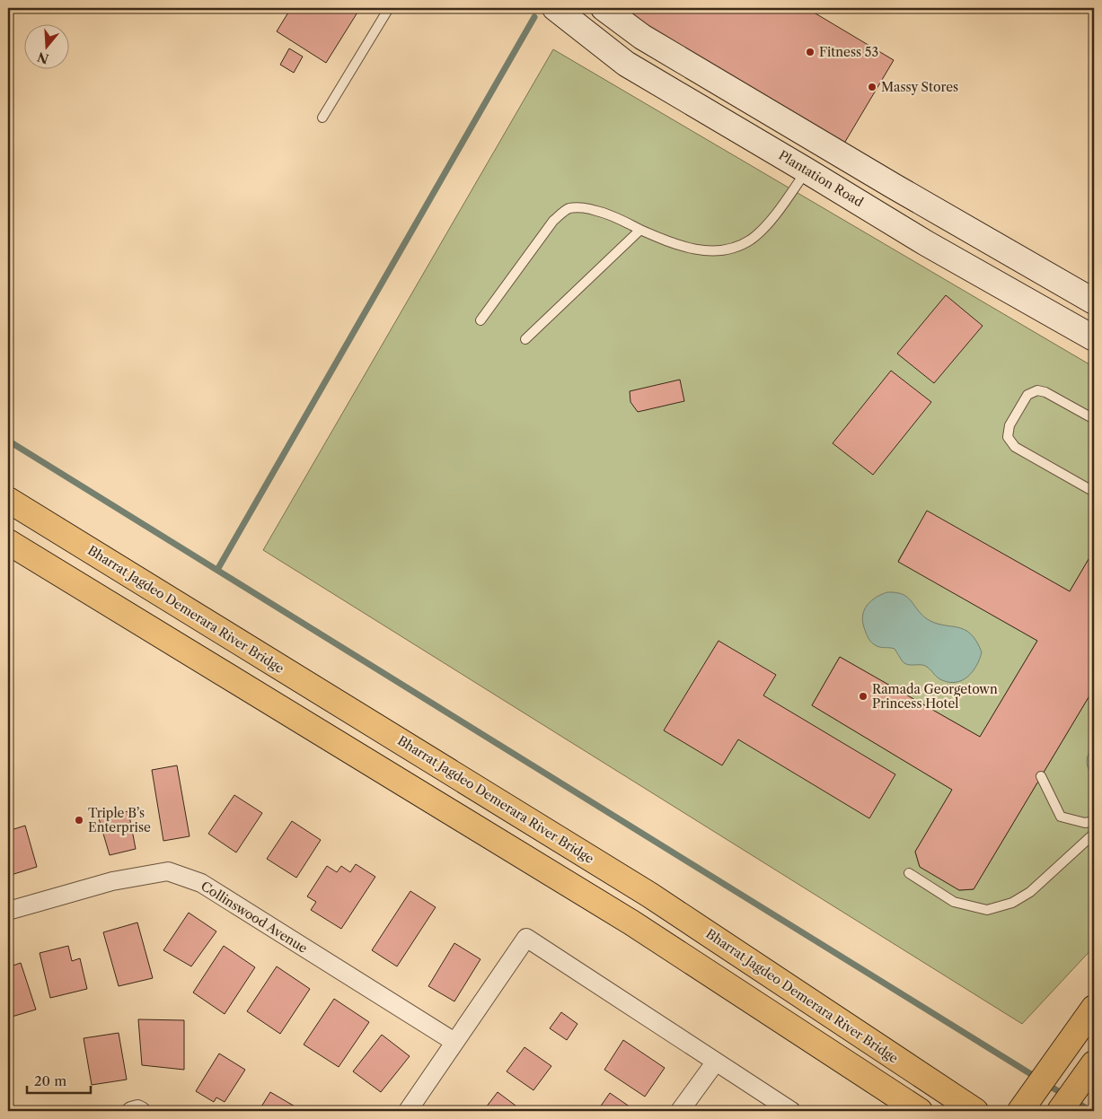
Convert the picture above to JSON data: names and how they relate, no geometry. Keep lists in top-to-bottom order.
{
  "streets": {
    "main road": ["Bharrat Jagdeo Demerara River Bridge"],
    "street": ["Plantation Road", "Collinswood Avenue"]
  },
  "places": [
    "Fitness 53",
    "Massy Stores",
    "Ramada Georgetown Princess Hotel",
    "Triple B’s Enterprise"
  ],
  "scale_bar": "20 m",
  "north": "bottom"
}
